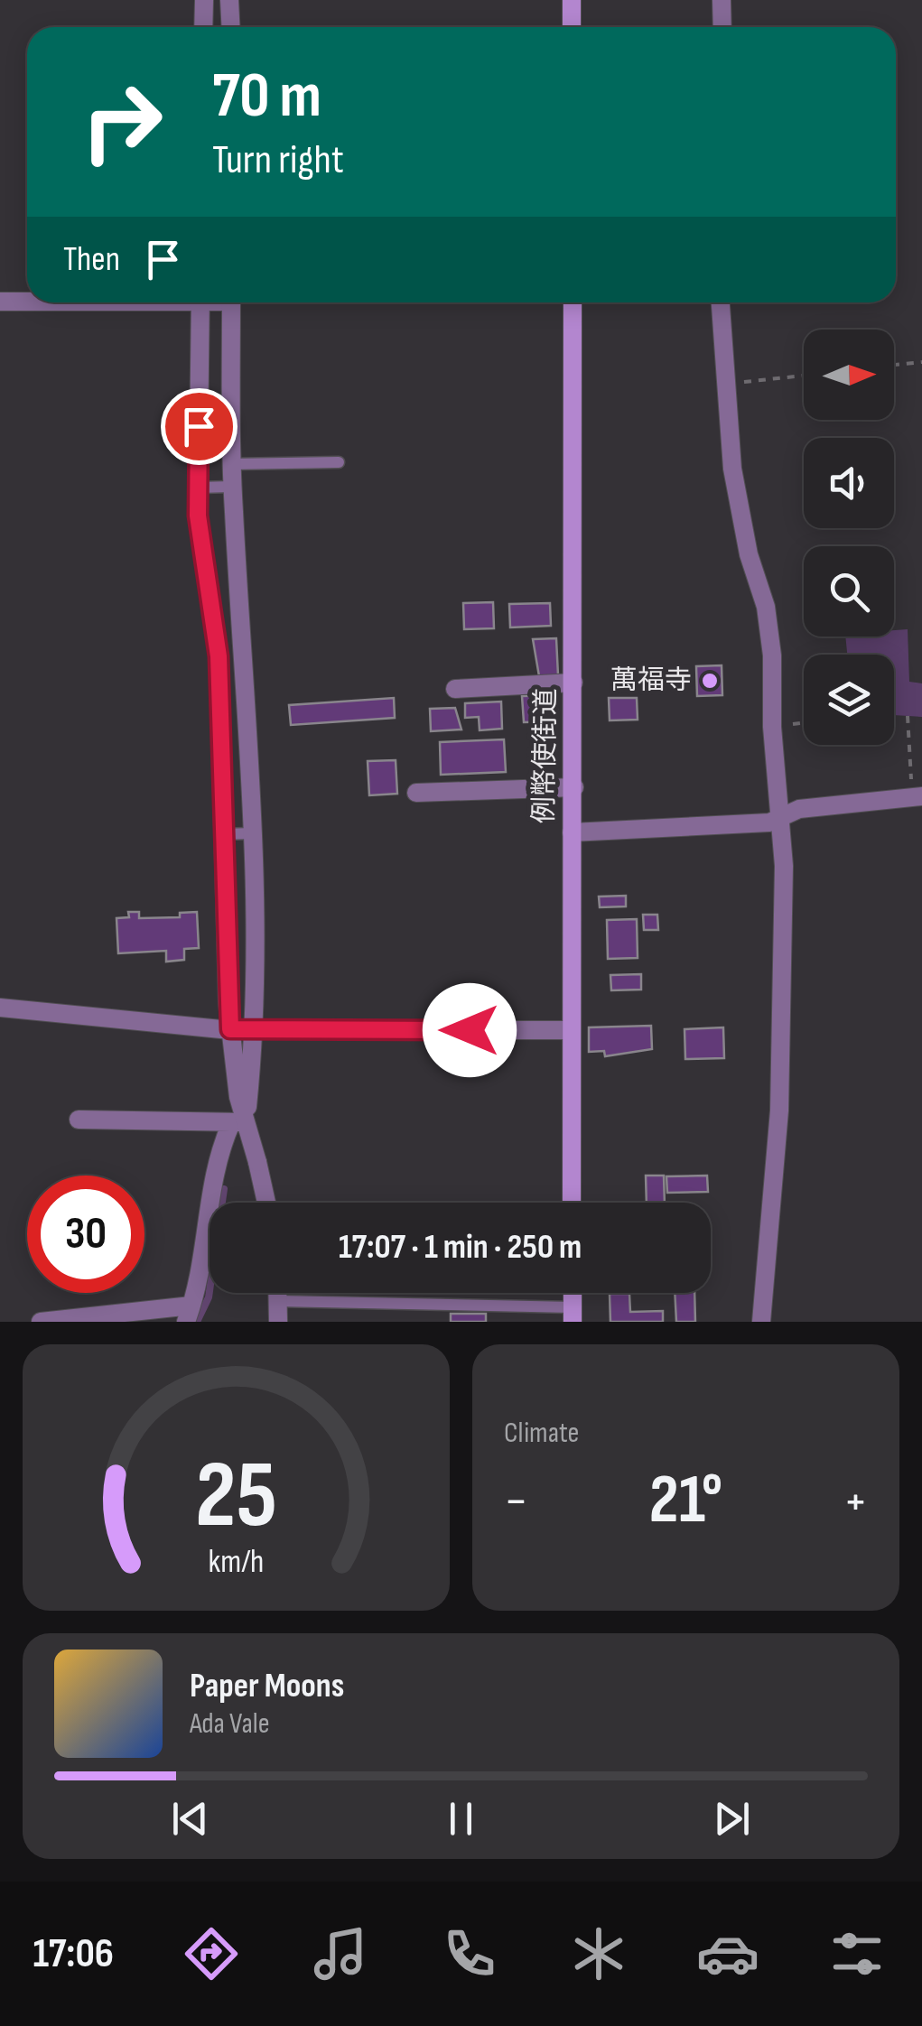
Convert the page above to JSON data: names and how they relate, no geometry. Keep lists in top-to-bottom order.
{
  "streets": {
    "main road": ["例幣使街道"]
  },
  "places": ["萬福寺"],
  "north": "right",
  "page": {
    "turn": ["70 m", "Turn right"],
    "then": "Then",
    "limit": "30",
    "trip": "17:07 · 1 min · 250 m",
    "tile": "Climate",
    "heat": ["−", "21°", "+"],
    "song": ["Paper Moons", "Ada Vale"],
    "tabs": "17:06",
    "gauge": ["25", "km/h"]
  }
}
